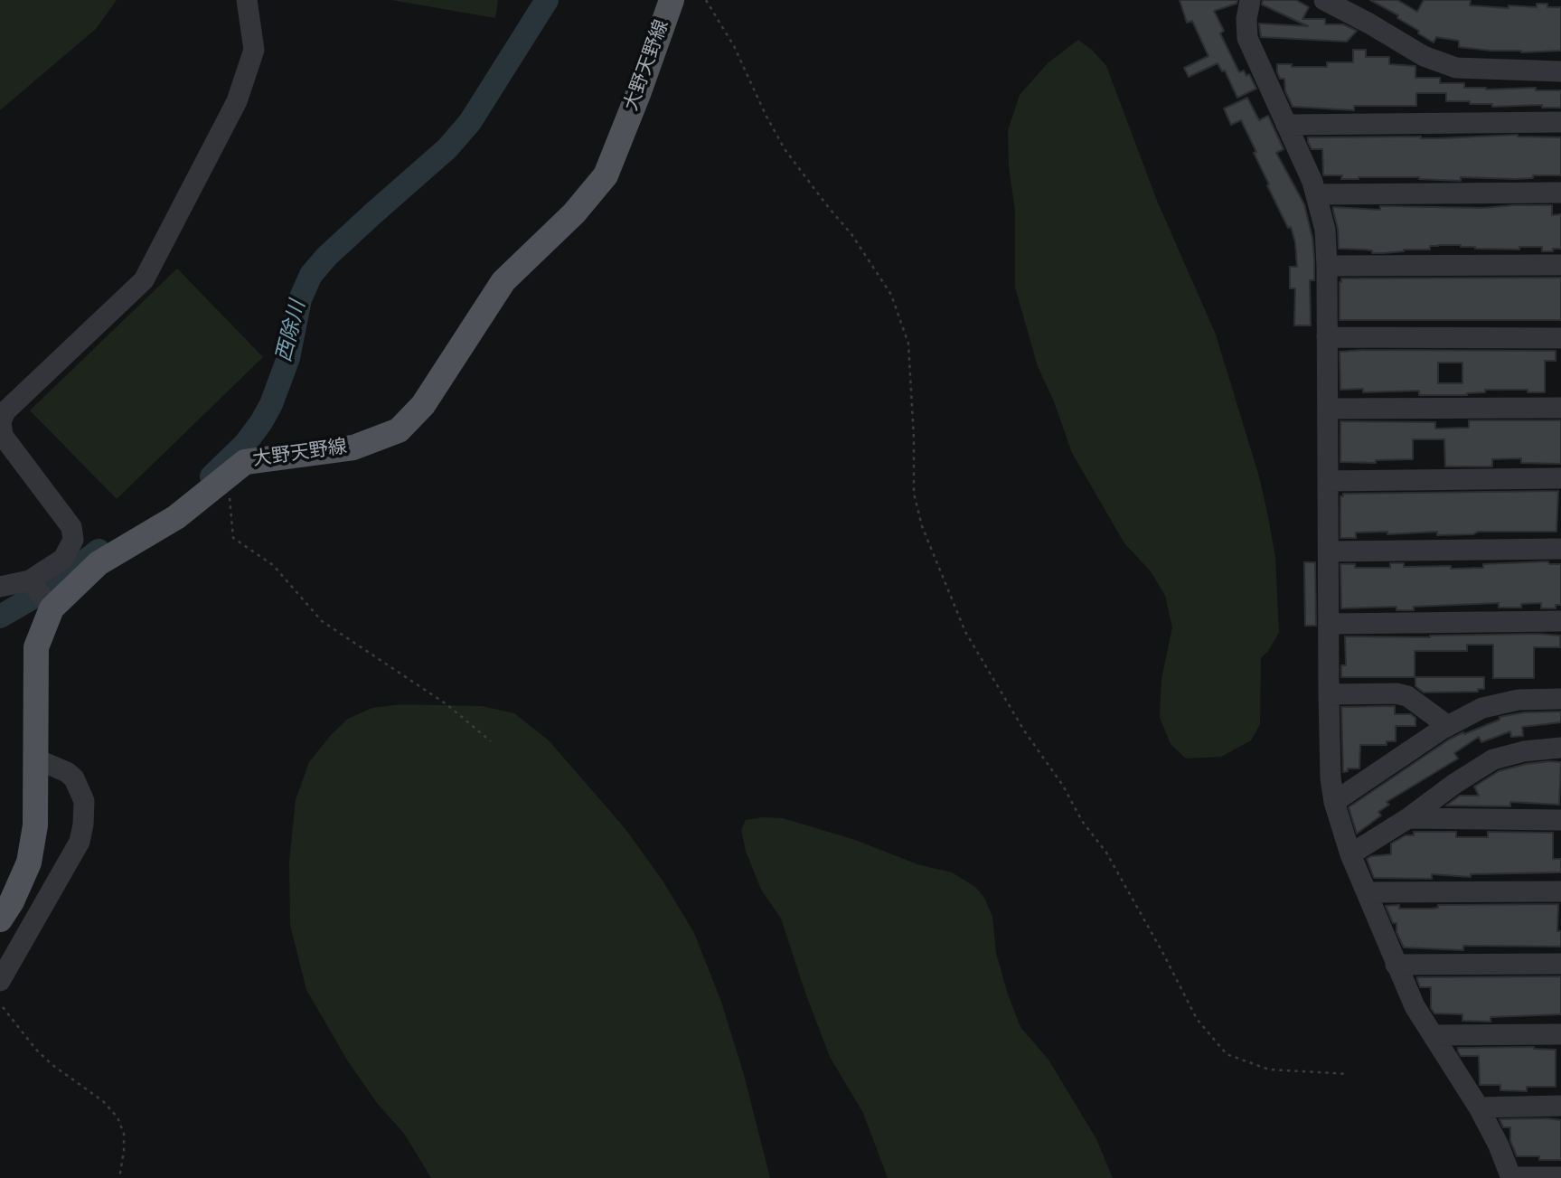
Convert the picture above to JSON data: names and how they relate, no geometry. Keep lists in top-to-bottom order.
{
  "streets": {
    "main road": ["大野天野線"]
  },
  "water": ["西除川"]
}
